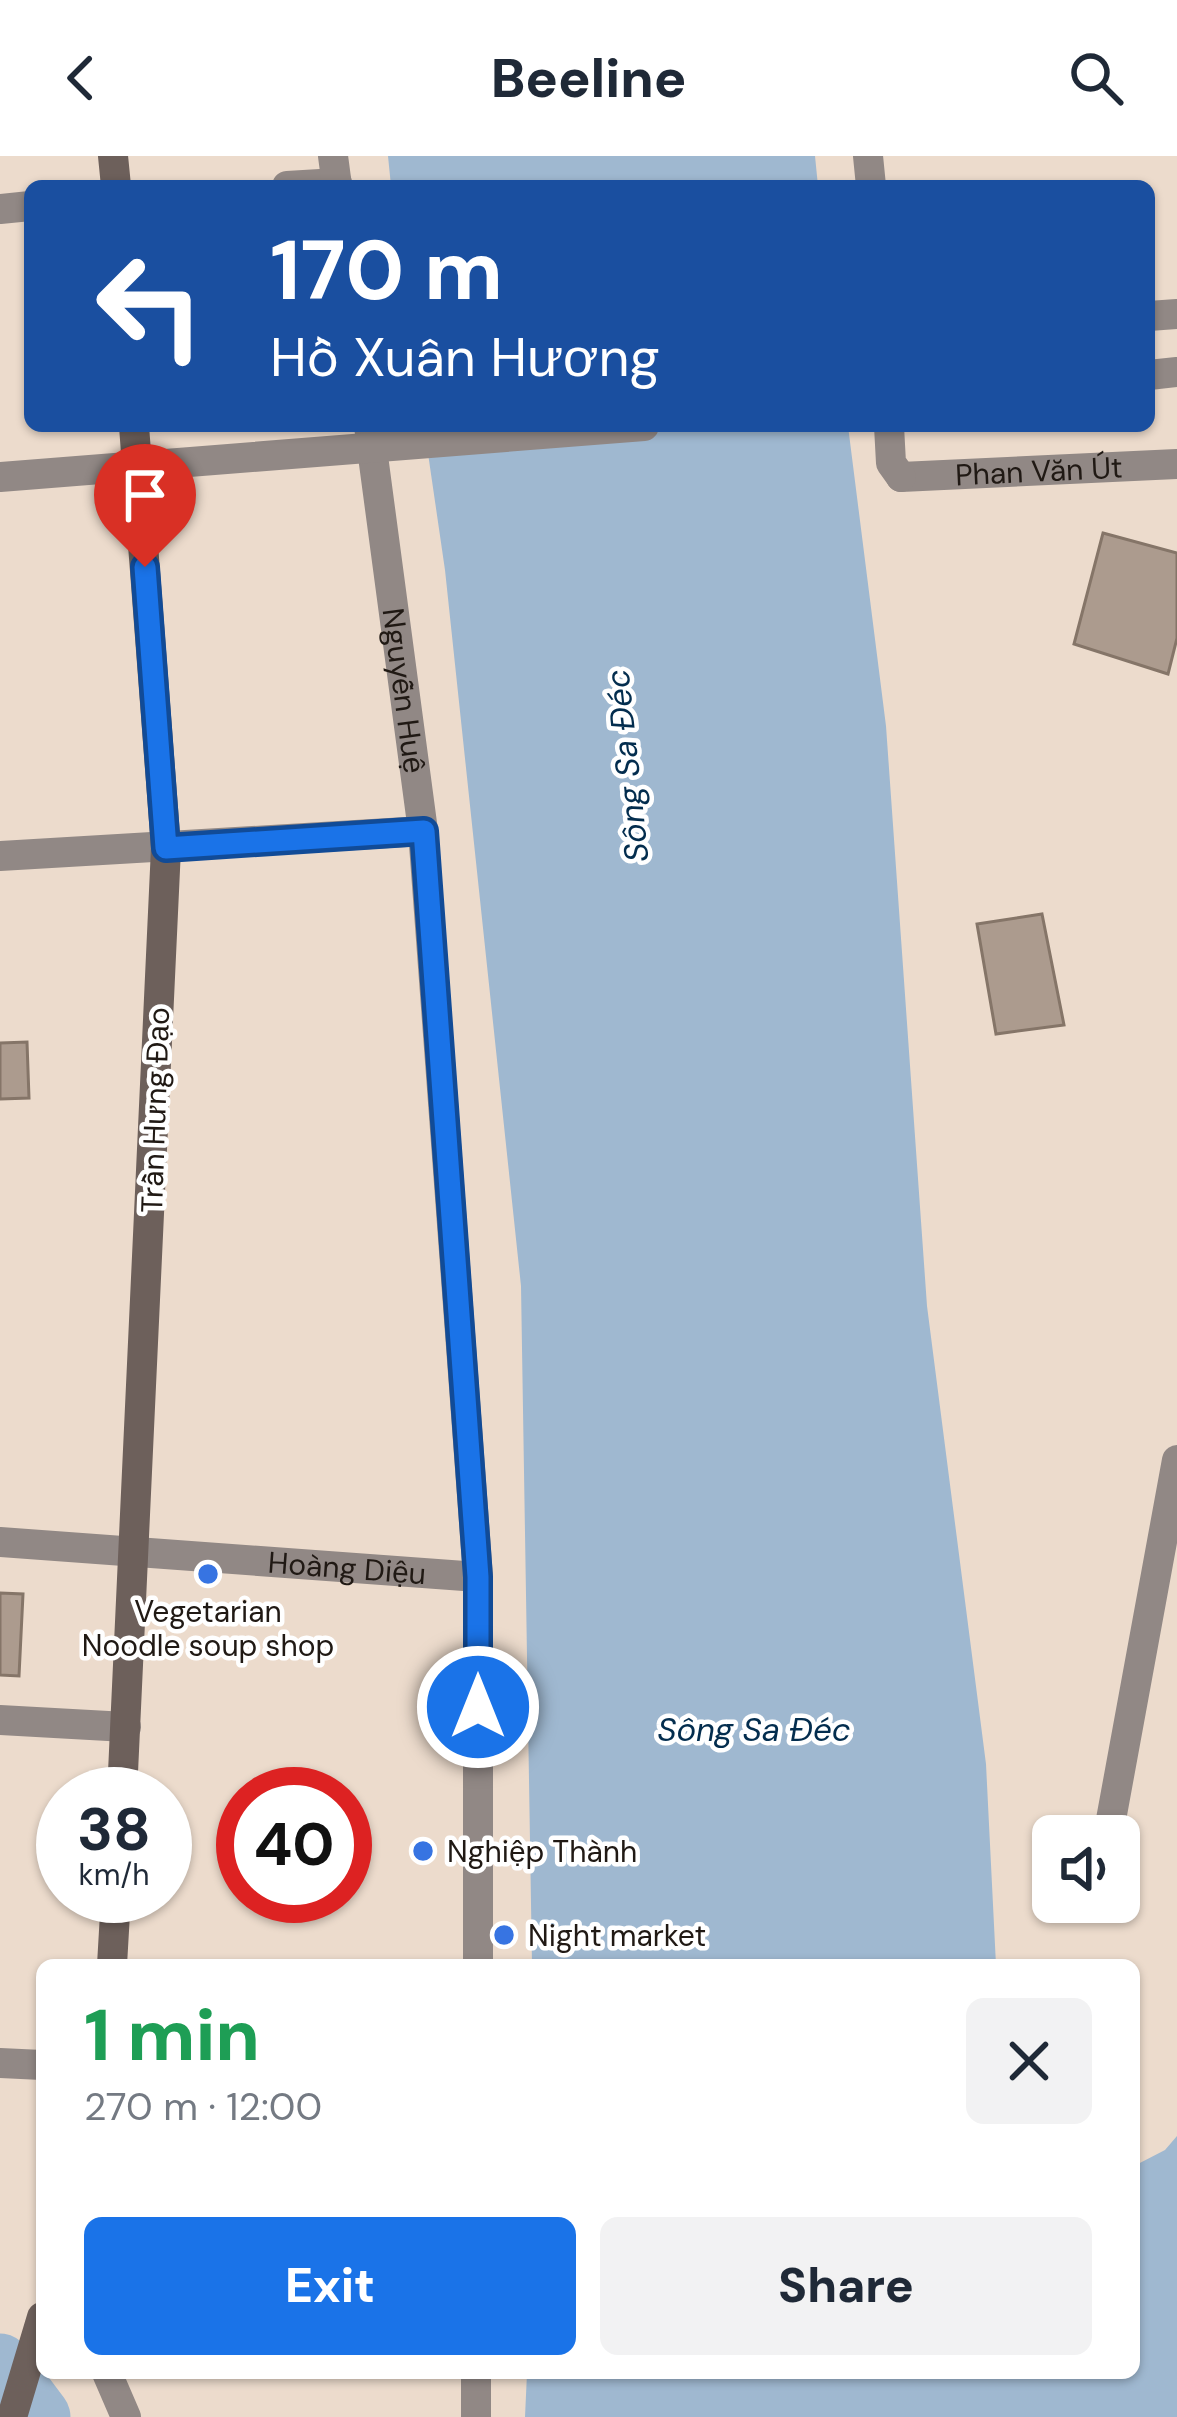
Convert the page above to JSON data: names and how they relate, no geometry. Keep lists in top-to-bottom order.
{
  "streets": {
    "main road": ["Trần Hưng Đạo"],
    "street": ["Phan Văn Út", "Nguyễn Huệ", "Hoàng Diệu"]
  },
  "crossings": [
    ["Nguyễn Huệ", "Hoàng Diệu"],
    ["Trần Hưng Đạo", "Hoàng Diệu"]
  ],
  "water": ["Sông Sa Đéc"],
  "places": ["Vegetarian Noodle soup shop", "Nghiệp Thành", "Night market"],
  "page": {
    "header": "Beeline",
    "turn": ["170 m", "Hồ Xuân Hương"],
    "speed": "38 km/h",
    "limit": "40",
    "heading": ["1 min", "270 m · 12:00"],
    "buttons": ["Exit", "Share"]
  }
}
